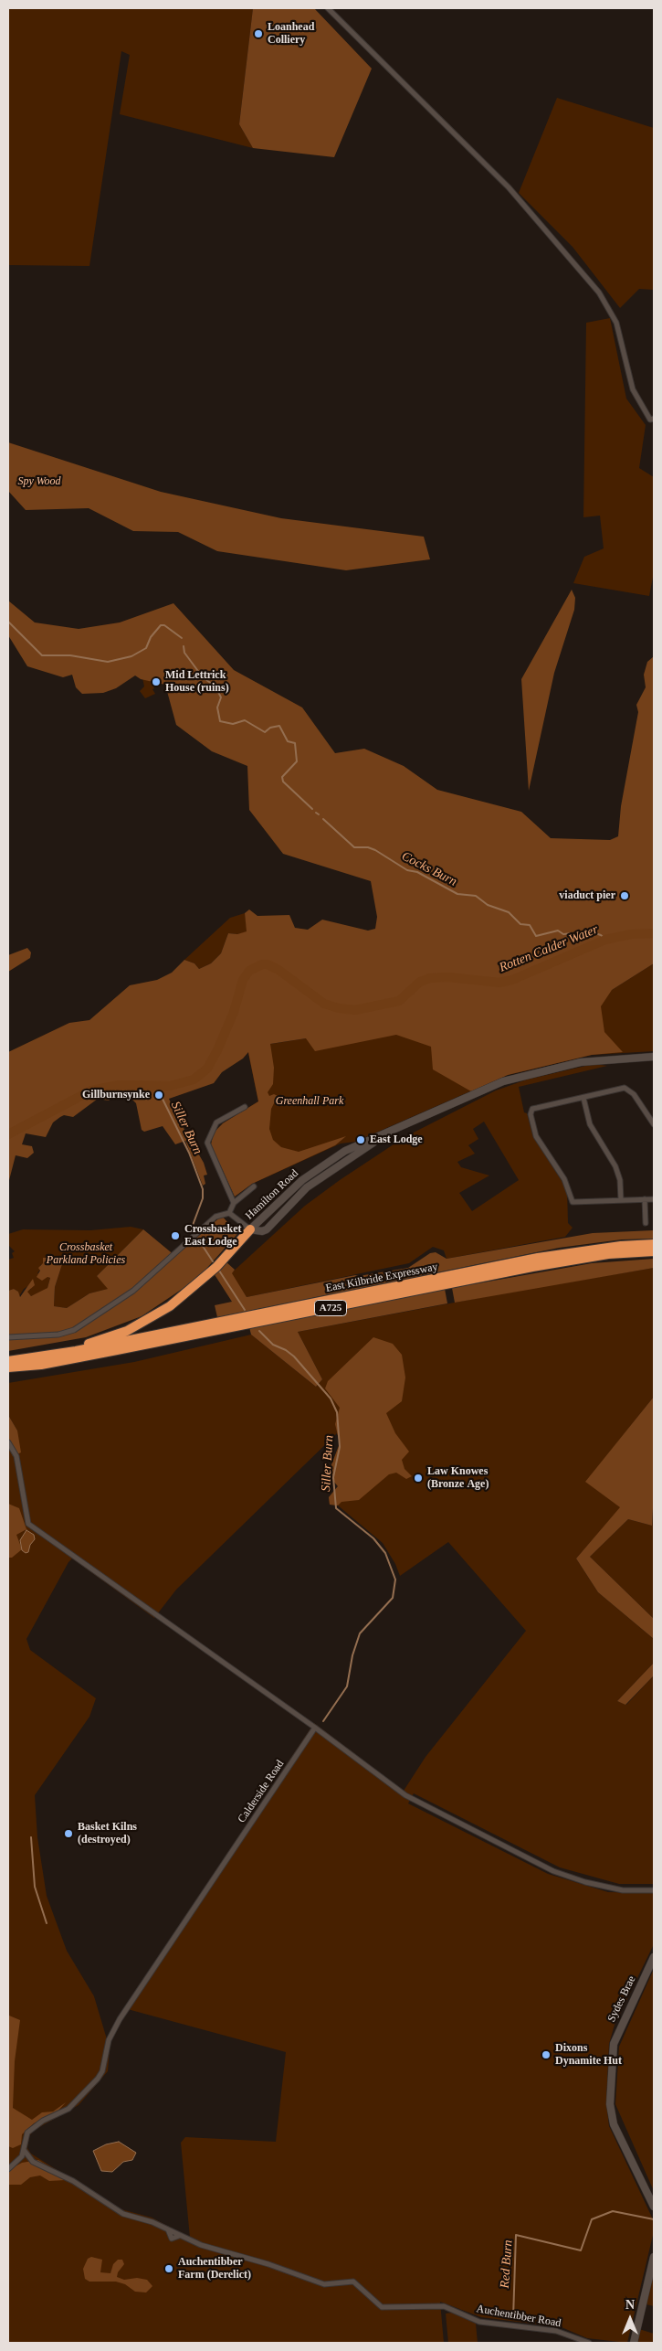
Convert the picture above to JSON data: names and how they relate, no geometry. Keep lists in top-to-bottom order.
{
  "streets": {
    "highway": ["East Kilbride Expressway", "A725"],
    "main road": ["Hamilton Road", "Sydes Brae"],
    "street": ["Calderside Road", "Auchentibber Road"]
  },
  "crossings": [
    ["Calderside Road", "Auchentibber Road"]
  ],
  "water": [
    "Cocks Burn",
    "Rotten Calder Water",
    "Siller Burn",
    "Red Burn"
  ],
  "parks": ["Spy Wood", "Greenhall Park", "Crossbasket Parkland Policies"],
  "places": [
    "Loanhead Colliery",
    "Mid Lettrick House (ruins)",
    "viaduct pier",
    "Gillburnsynke",
    "East Lodge",
    "Crossbasket East Lodge",
    "Law Knowes (Bronze Age)",
    "Basket Kilns (destroyed)",
    "Dixons Dynamite Hut",
    "Auchentibber Farm (Derelict)"
  ],
  "north": "top"
}
